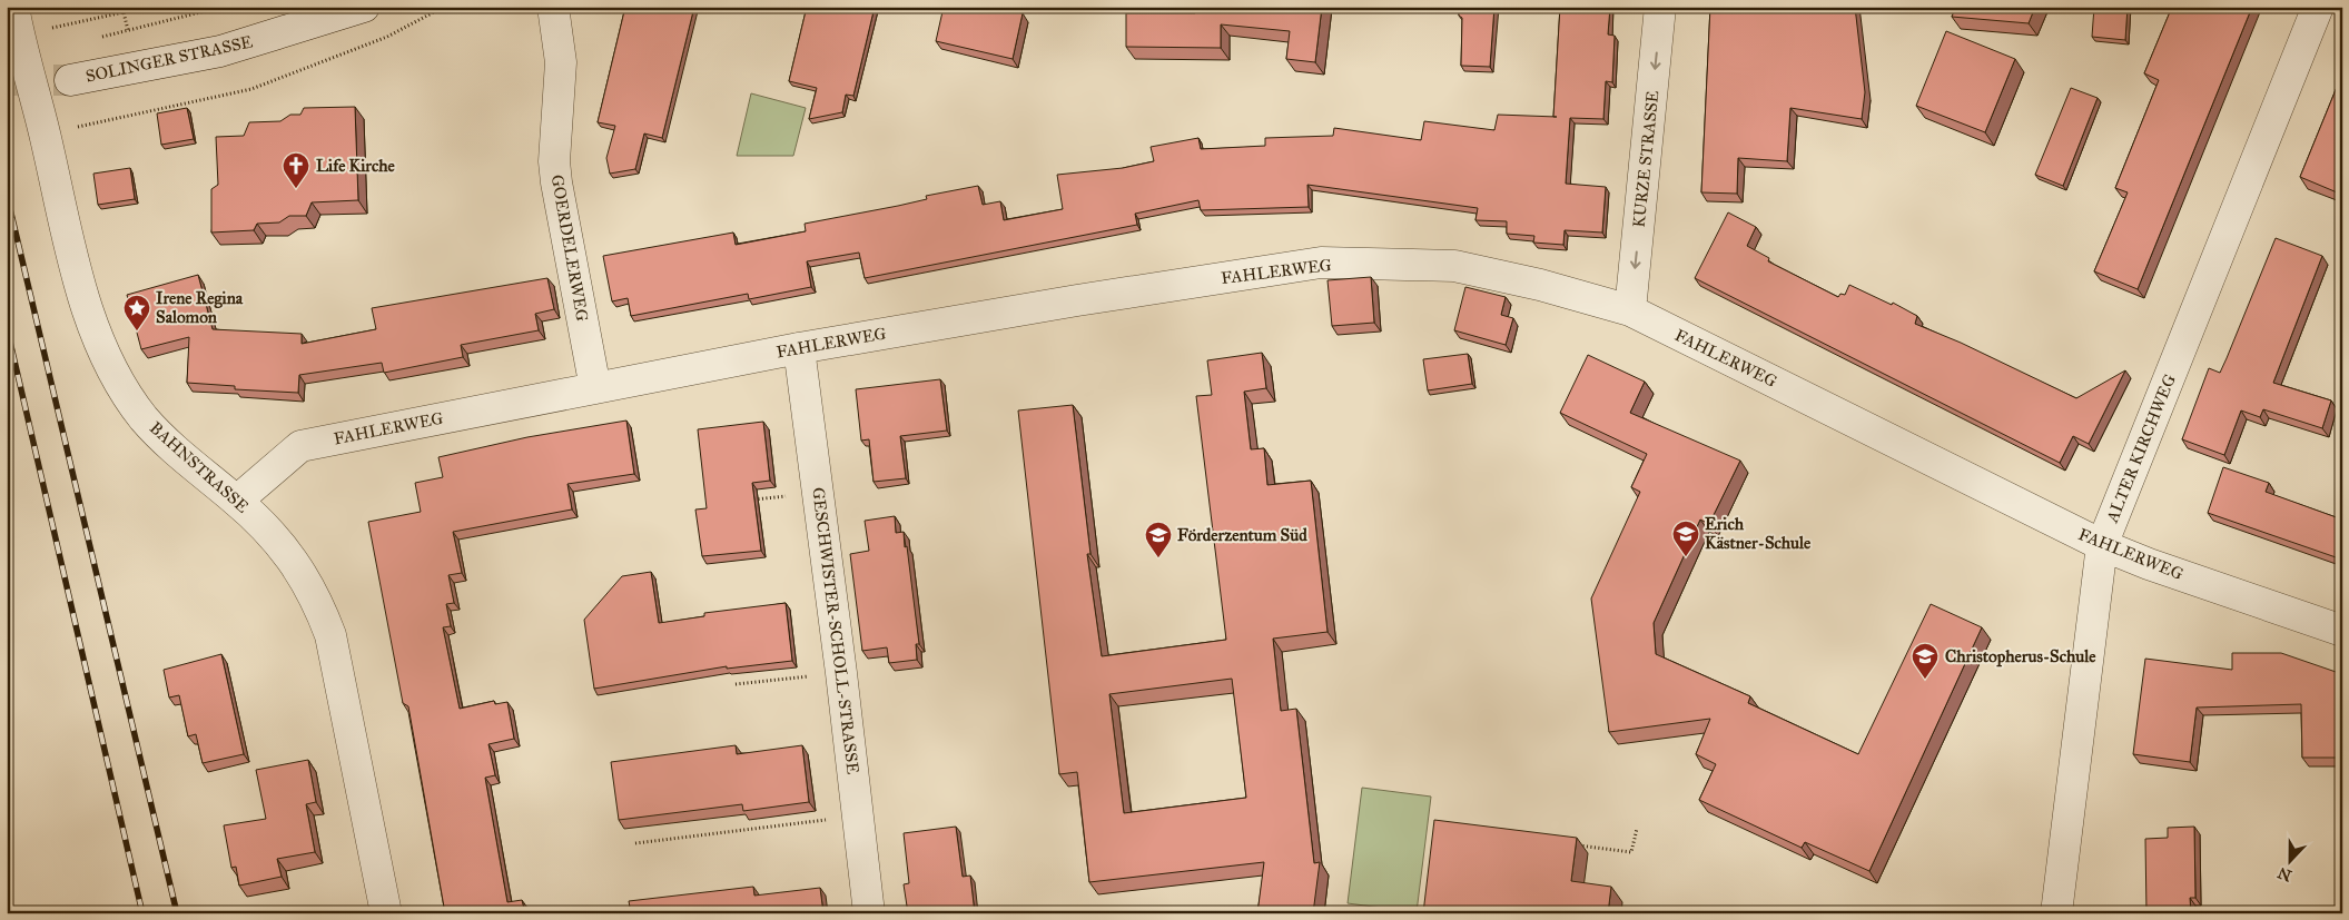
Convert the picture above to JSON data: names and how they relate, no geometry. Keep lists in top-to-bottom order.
{
  "streets": {
    "street": [
      "SOLINGER STRASSE",
      "KURZE STRASSE",
      "GOERDELERWEG",
      "FAHLERWEG",
      "ALTER KIRCHWEG",
      "BAHNSTRASSE",
      "GESCHWISTER-SCHOLL-STRASSE"
    ]
  },
  "crossings": [
    ["KURZE STRASSE", "FAHLERWEG"],
    ["GOERDELERWEG", "FAHLERWEG"],
    ["FAHLERWEG", "ALTER KIRCHWEG"],
    ["FAHLERWEG", "BAHNSTRASSE"],
    ["FAHLERWEG", "GESCHWISTER-SCHOLL-STRASSE"]
  ],
  "one_way": ["KURZE STRASSE"],
  "places": {
    "church": ["Life Kirche"],
    "place": ["Irene Regina Salomon"],
    "school or university": ["Erich Kästner-Schule", "Förderzentum Süd", "Christopherus-Schule"]
  },
  "north": "bottom"
}
